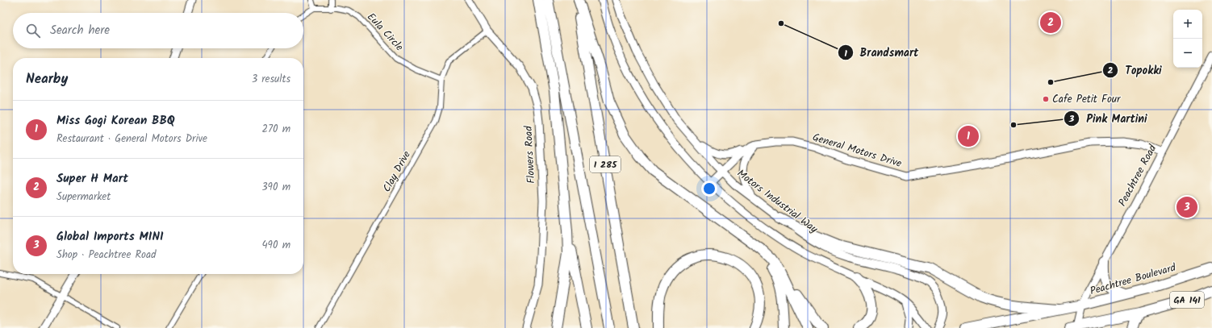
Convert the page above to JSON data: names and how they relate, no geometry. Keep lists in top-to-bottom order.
{
  "streets": {
    "highway": ["I 285", "Peachtree Boulevard", "GA 141"],
    "street": [
      "Eula Circle",
      "General Motors Drive",
      "Flowers Road",
      "Clay Drive",
      "Peachtree Road",
      "Motors Industrial Way"
    ]
  },
  "crossings": [
    ["Eula Circle", "Clay Drive"],
    ["General Motors Drive", "Peachtree Road"],
    ["General Motors Drive", "Motors Industrial Way"],
    ["Flowers Road", "Clay Drive"],
    ["Peachtree Road", "Peachtree Boulevard"],
    ["Peachtree Road", "GA 141"],
    ["Peachtree Boulevard", "GA 141"]
  ],
  "places": [
    "Brandsmart",
    "Topokki",
    "Cafe Petit Four",
    "Pink Martini"
  ],
  "page": {
    "map_buttons": ["+", "−"],
    "pins": ["2", "1", "3"],
    "search": "Search here",
    "heading": ["Nearby", "3 results"],
    "list": [
      {
        "mark": "1",
        "name": "Miss Gogi Korean BBQ",
        "note": "Restaurant · General Motors Drive",
        "value": "270 m"
      },
      {
        "mark": "2",
        "name": "Super H Mart",
        "note": "Supermarket",
        "value": "390 m"
      },
      {
        "mark": "3",
        "name": "Global Imports MINI",
        "note": "Shop · Peachtree Road",
        "value": "490 m"
      }
    ]
  }
}
